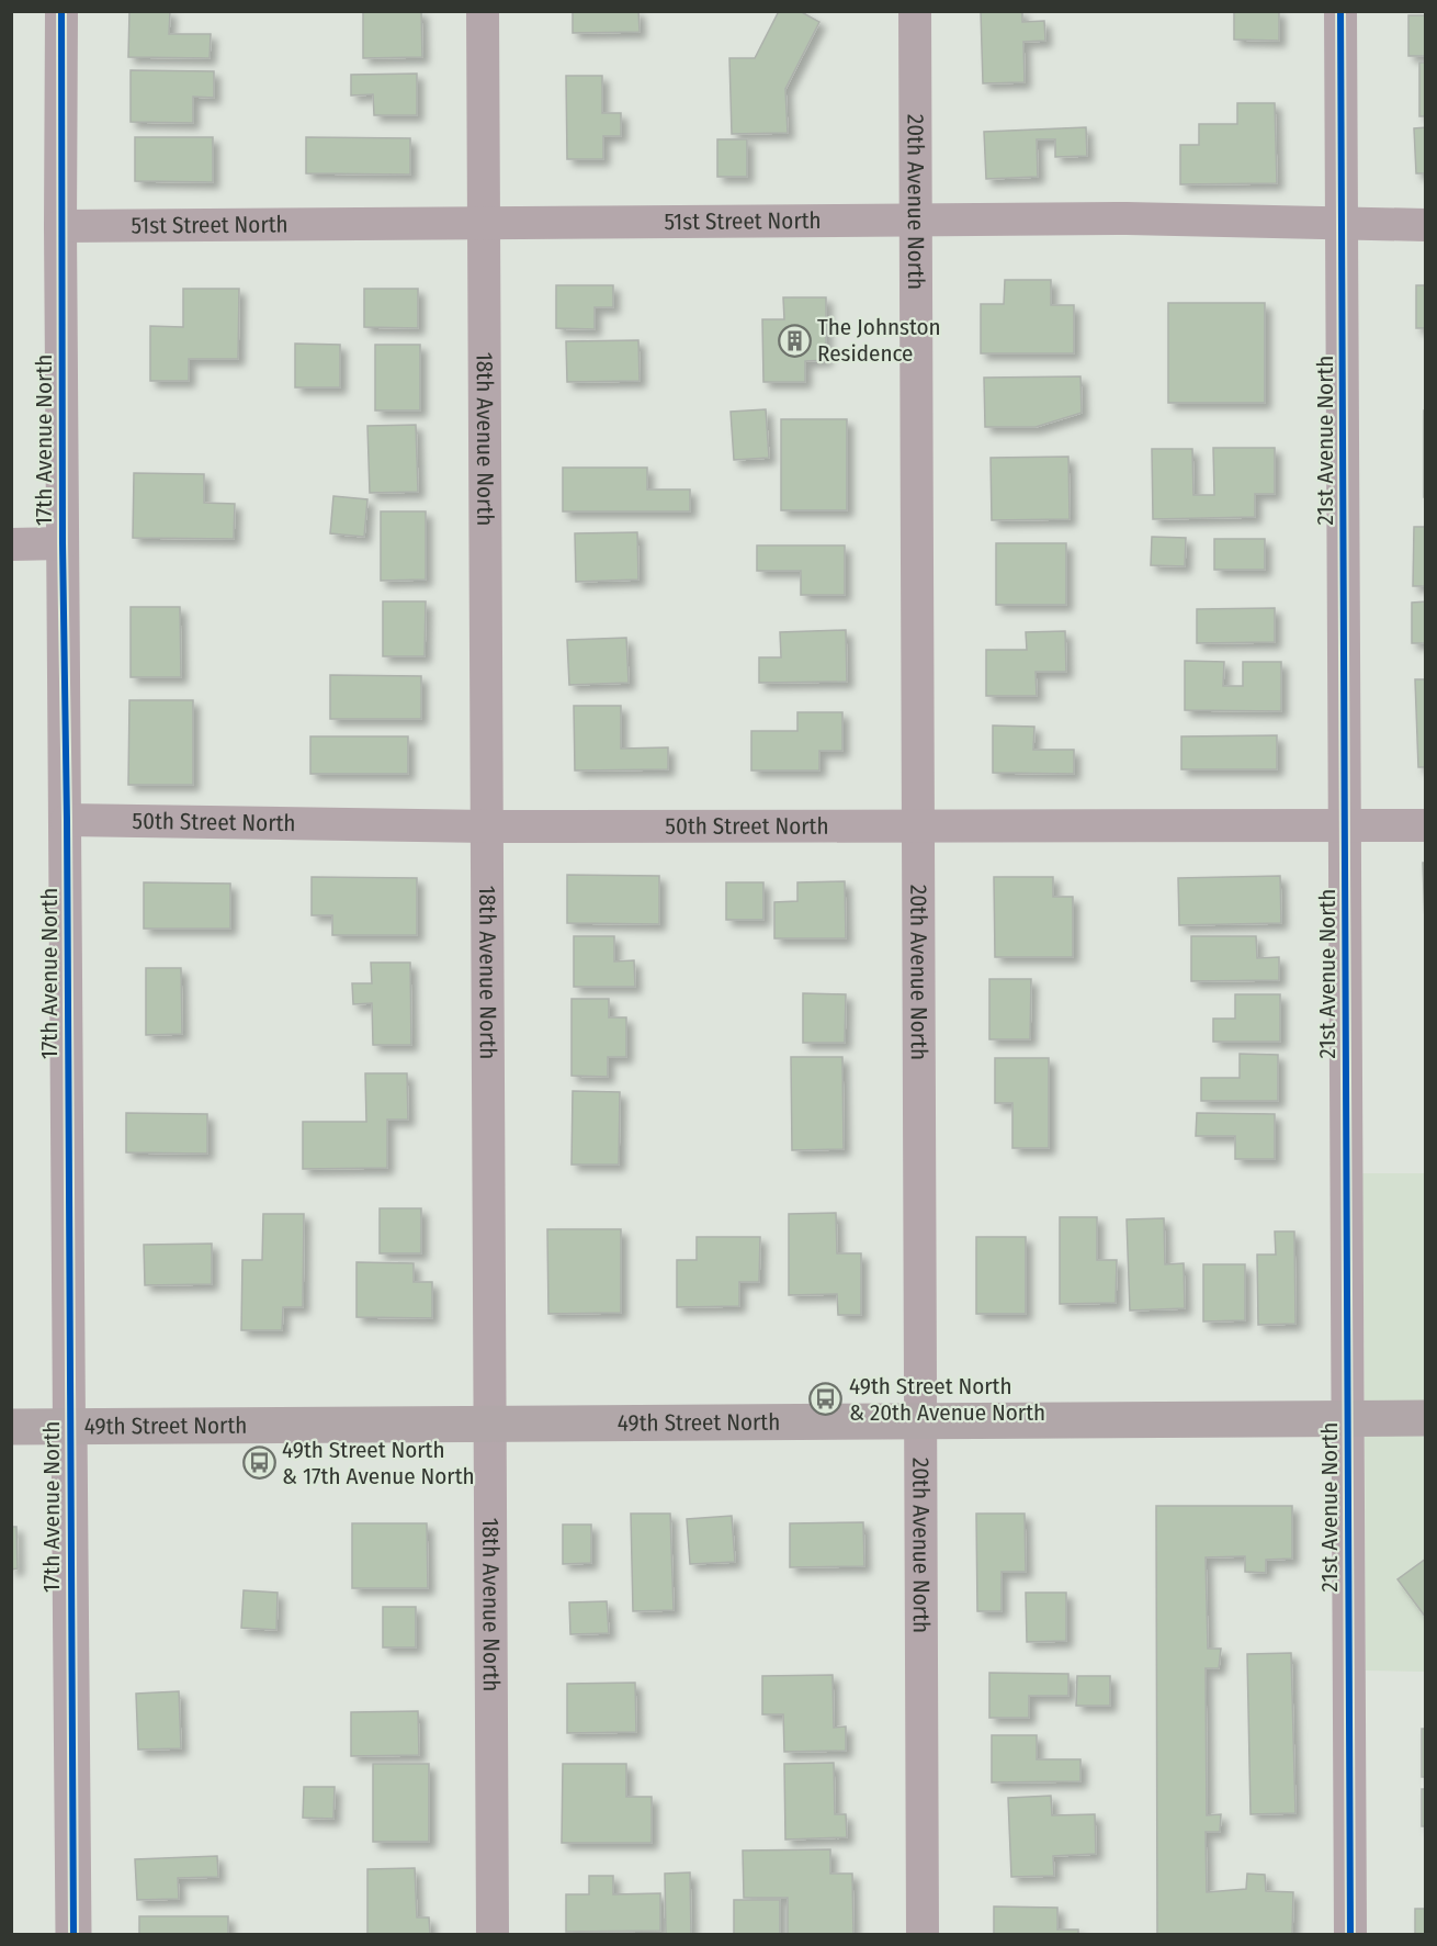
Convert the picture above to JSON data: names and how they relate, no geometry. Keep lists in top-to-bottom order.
{
  "streets": {
    "main road": ["49th Street North"],
    "street": [
      "20th Avenue North",
      "51st Street North",
      "17th Avenue North",
      "18th Avenue North",
      "21st Avenue North",
      "50th Street North"
    ]
  },
  "crossings": [
    ["20th Avenue North", "51st Street North"],
    ["20th Avenue North", "50th Street North"],
    ["20th Avenue North", "49th Street North"],
    ["51st Street North", "17th Avenue North"],
    ["51st Street North", "18th Avenue North"],
    ["51st Street North", "21st Avenue North"],
    ["17th Avenue North", "50th Street North"],
    ["17th Avenue North", "49th Street North"],
    ["18th Avenue North", "50th Street North"],
    ["18th Avenue North", "49th Street North"],
    ["21st Avenue North", "50th Street North"],
    ["21st Avenue North", "49th Street North"]
  ],
  "places": {
    "building": ["The Johnston Residence"],
    "bus stop": ["49th Street North & 20th Avenue North", "49th Street North & 17th Avenue North"]
  }
}
